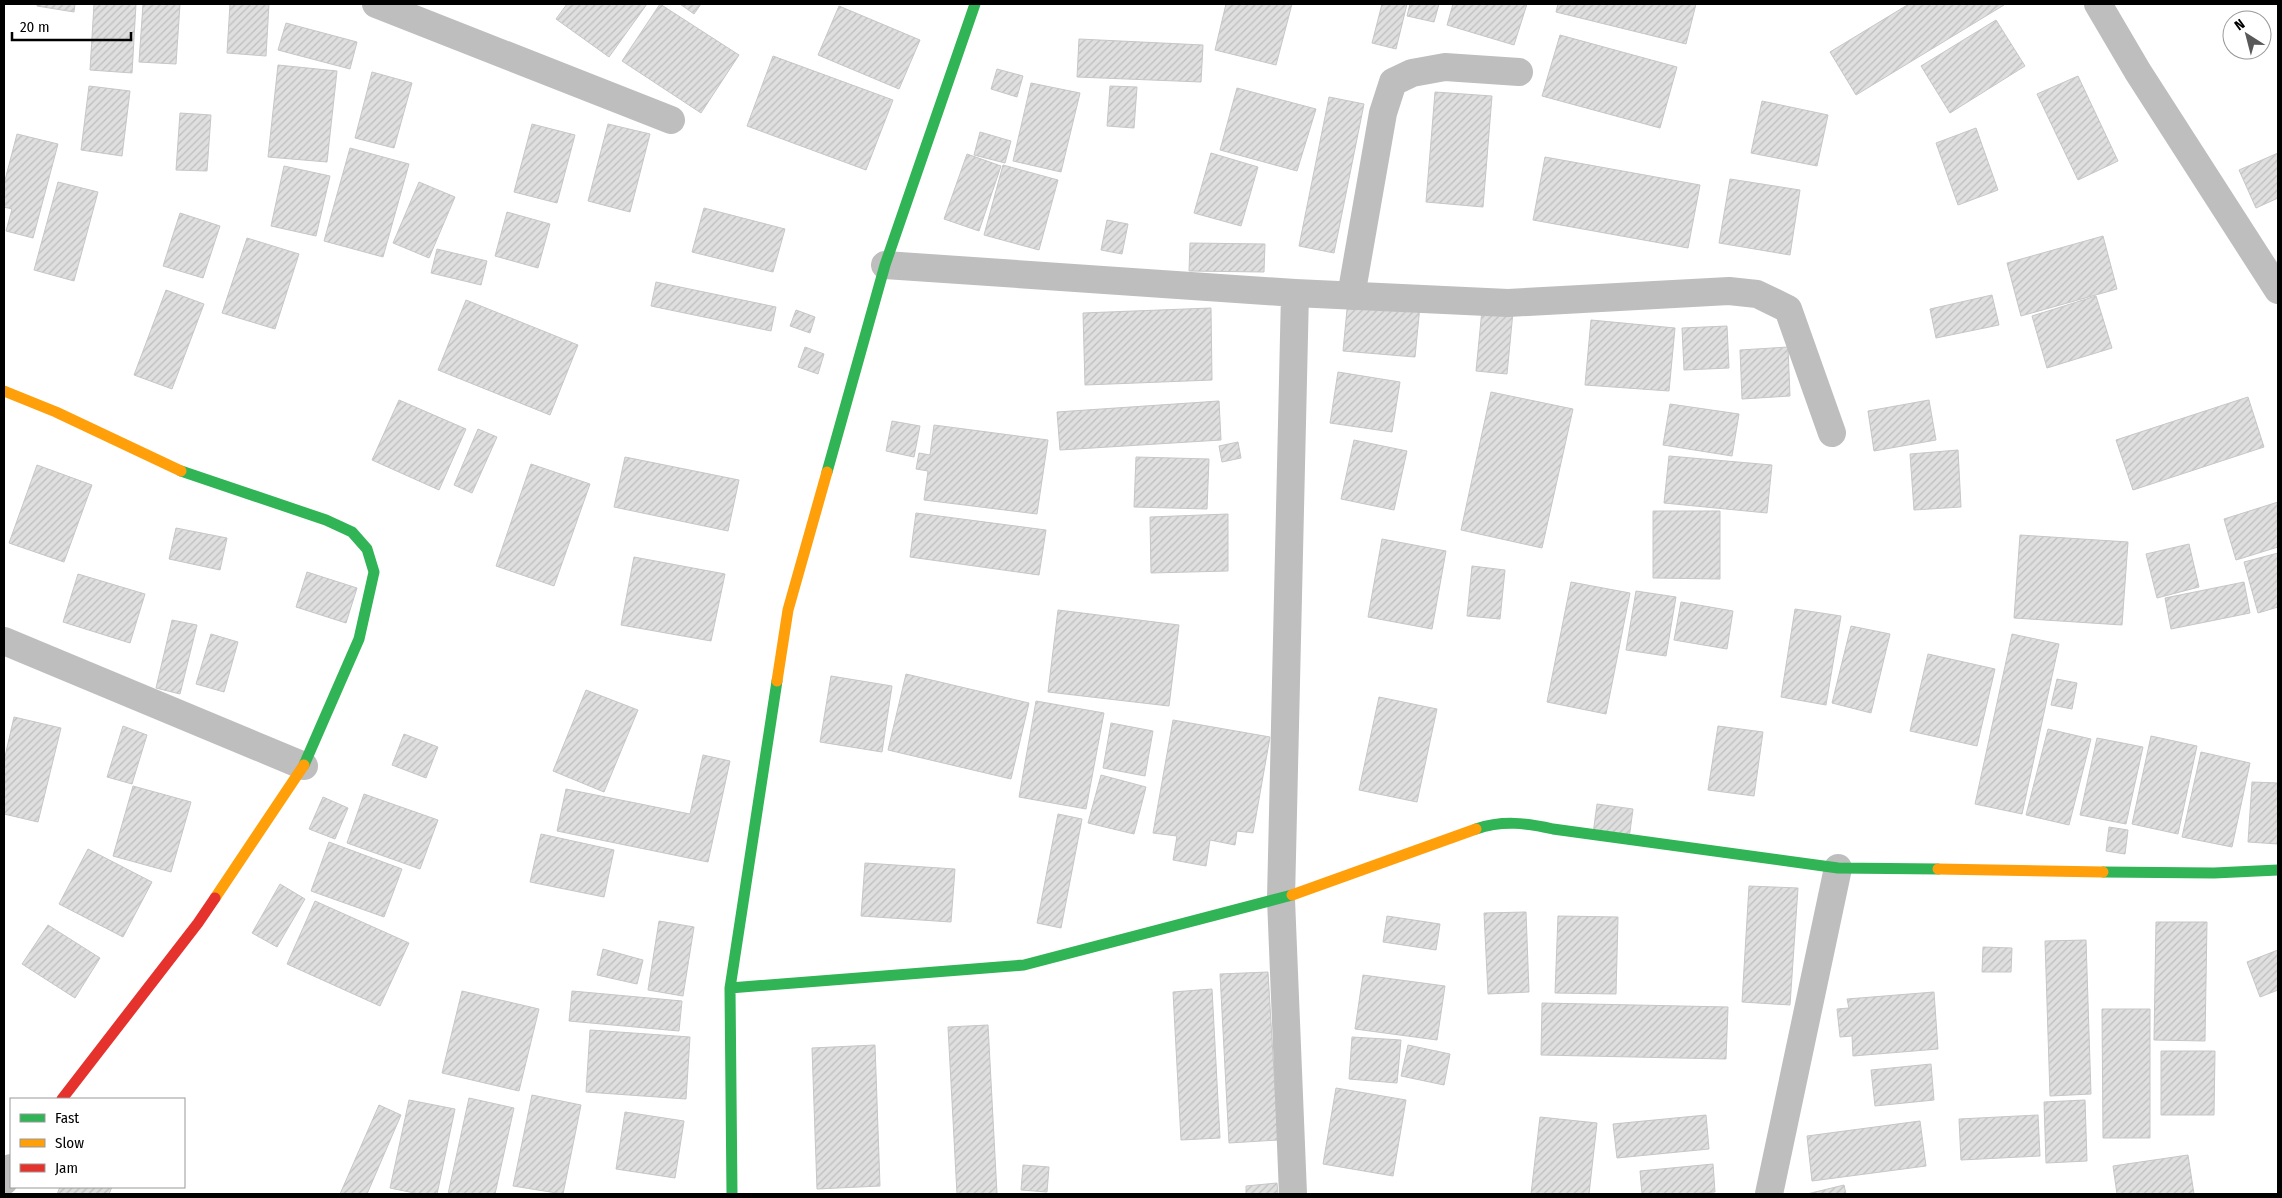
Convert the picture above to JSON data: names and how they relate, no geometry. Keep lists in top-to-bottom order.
{
  "legend": ["Fast", "Slow", "Jam"],
  "scale_bar": "20 m",
  "north": "top left"
}
